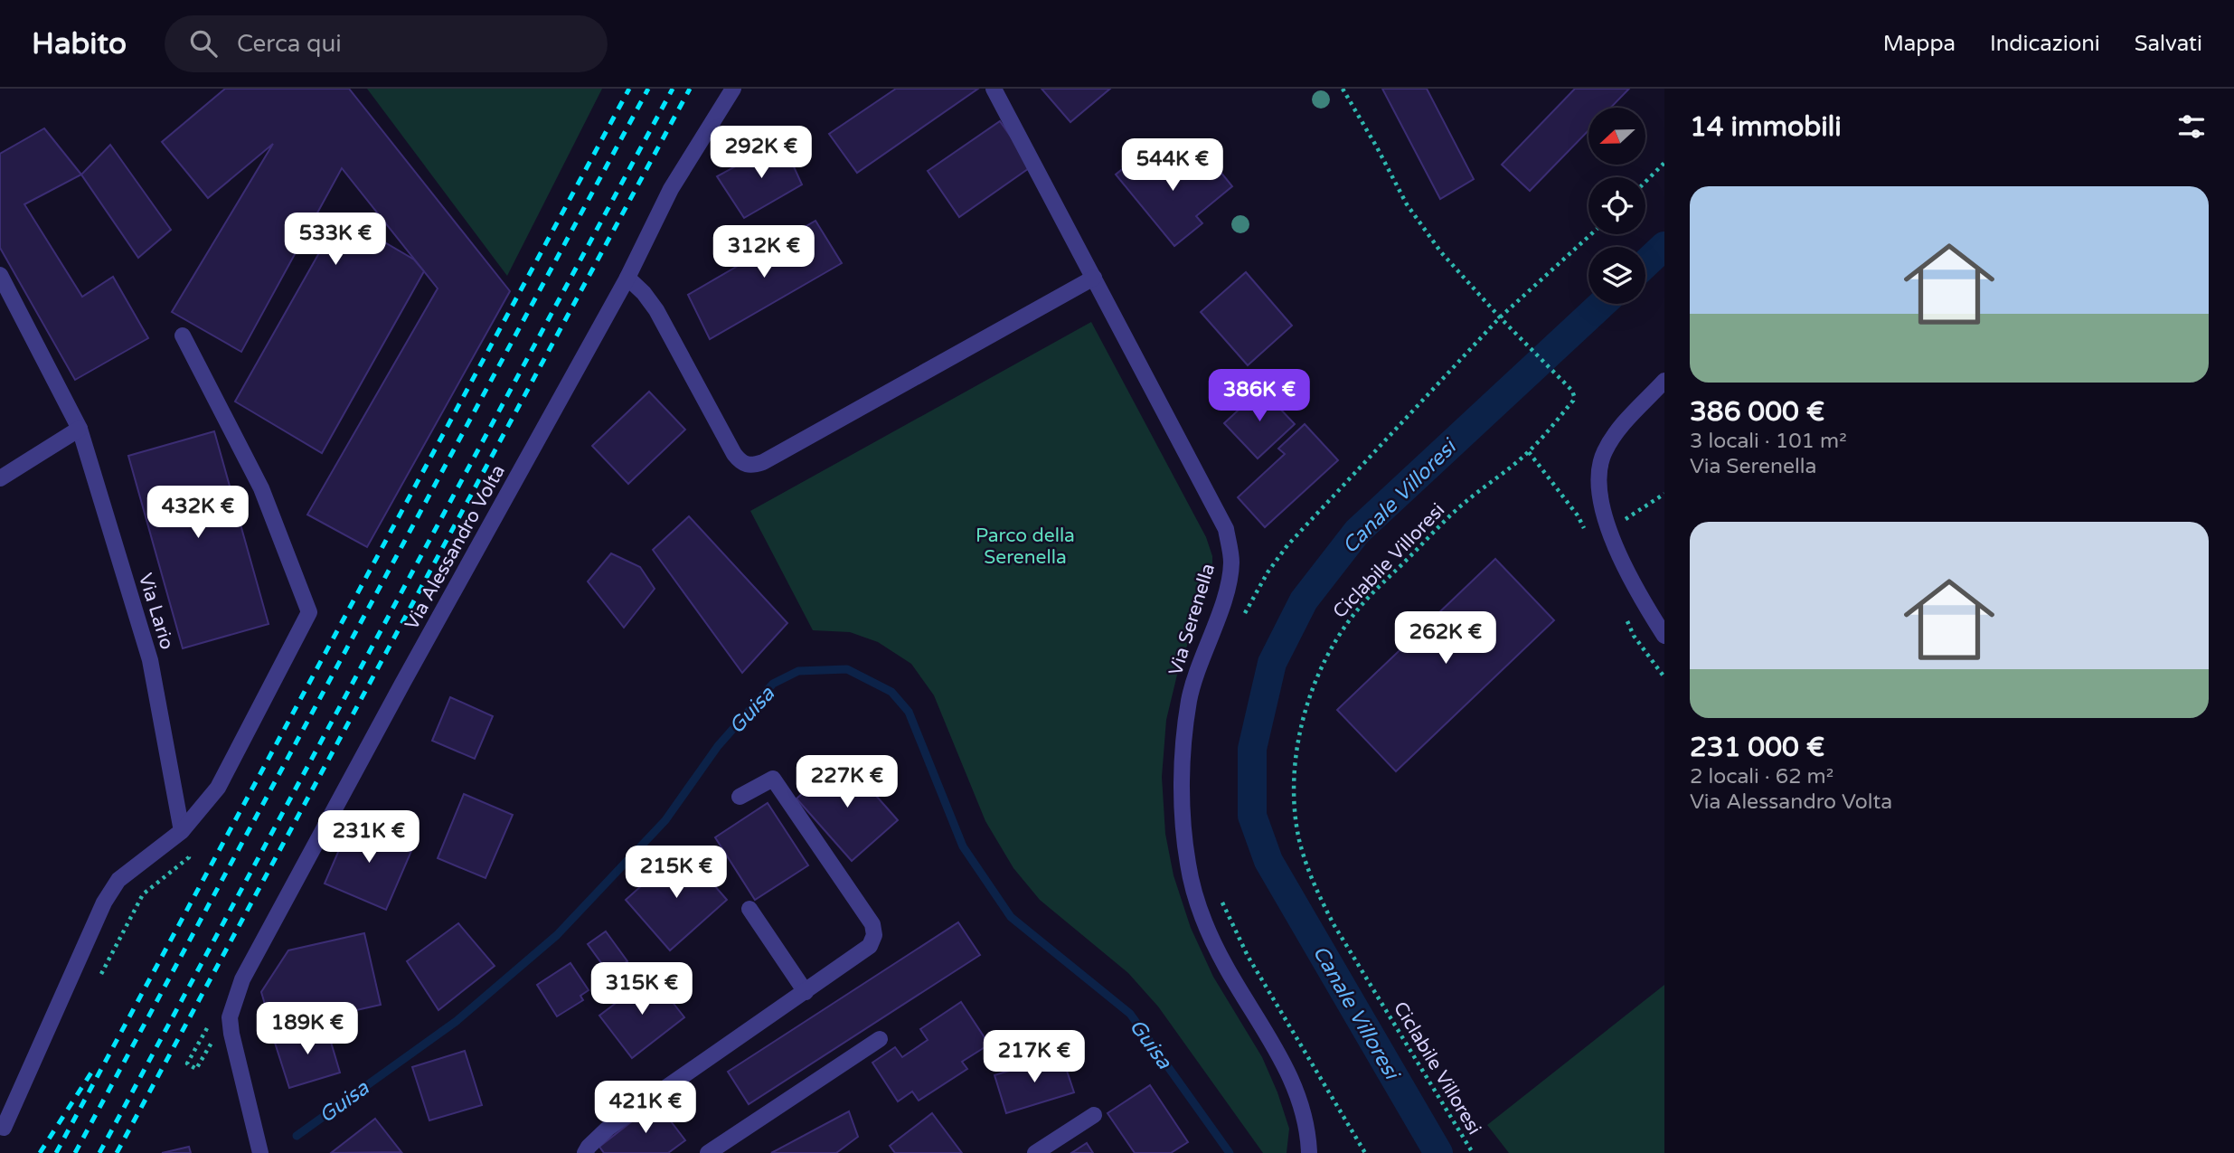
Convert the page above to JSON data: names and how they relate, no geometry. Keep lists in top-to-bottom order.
{
  "streets": {
    "street": ["Via Alessandro Volta", "Via Lario", "Via Serenella"],
    "path": ["Ciclabile Villoresi"]
  },
  "water": ["Canale Villoresi", "Guisa"],
  "parks": ["Parco della Serenella"],
  "north": "left",
  "page": {
    "header": "Habito",
    "search": "Cerca qui",
    "nav": ["Mappa", "Indicazioni", "Salvati"],
    "heading": "14 immobili",
    "price": [
      "292K €",
      "544K €",
      "533K €",
      "312K €",
      "386K €",
      "432K €",
      "262K €",
      "227K €",
      "231K €",
      "215K €",
      "315K €",
      "189K €",
      "217K €",
      "421K €"
    ],
    "list": [
      {
        "name": "386 000 €",
        "note": "3 locali · 101 m² · Via Serenella"
      },
      {
        "name": "231 000 €",
        "note": "2 locali · 62 m² · Via Alessandro Volta"
      }
    ]
  }
}
